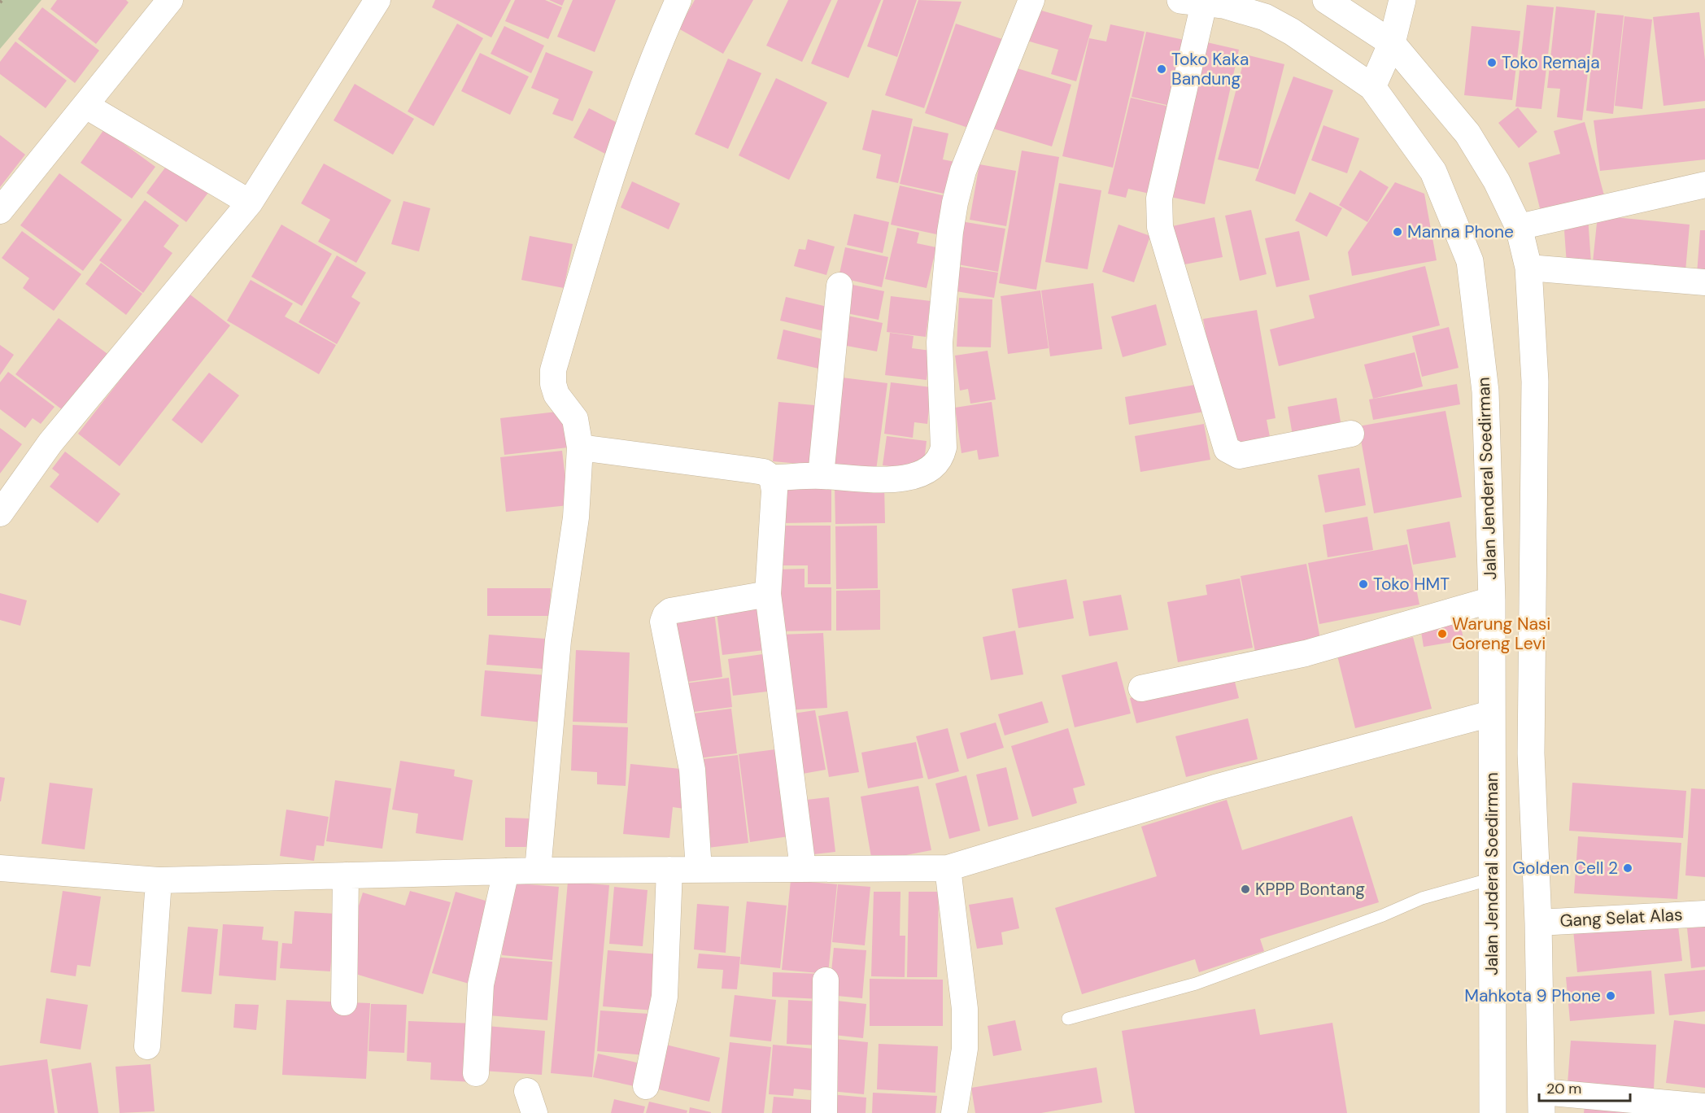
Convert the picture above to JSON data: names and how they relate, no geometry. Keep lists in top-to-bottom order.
{
  "streets": {
    "street": ["Jalan Jenderal Soedirman", "Gang Selat Alas"]
  },
  "places": [
    "Toko Remaja",
    "Toko Kaka Bandung",
    "Manna Phone",
    "Toko HMT",
    "Warung Nasi Goreng Levi",
    "Golden Cell 2",
    "KPPP Bontang",
    "Mahkota 9 Phone"
  ],
  "scale_bar": "20 m"
}
